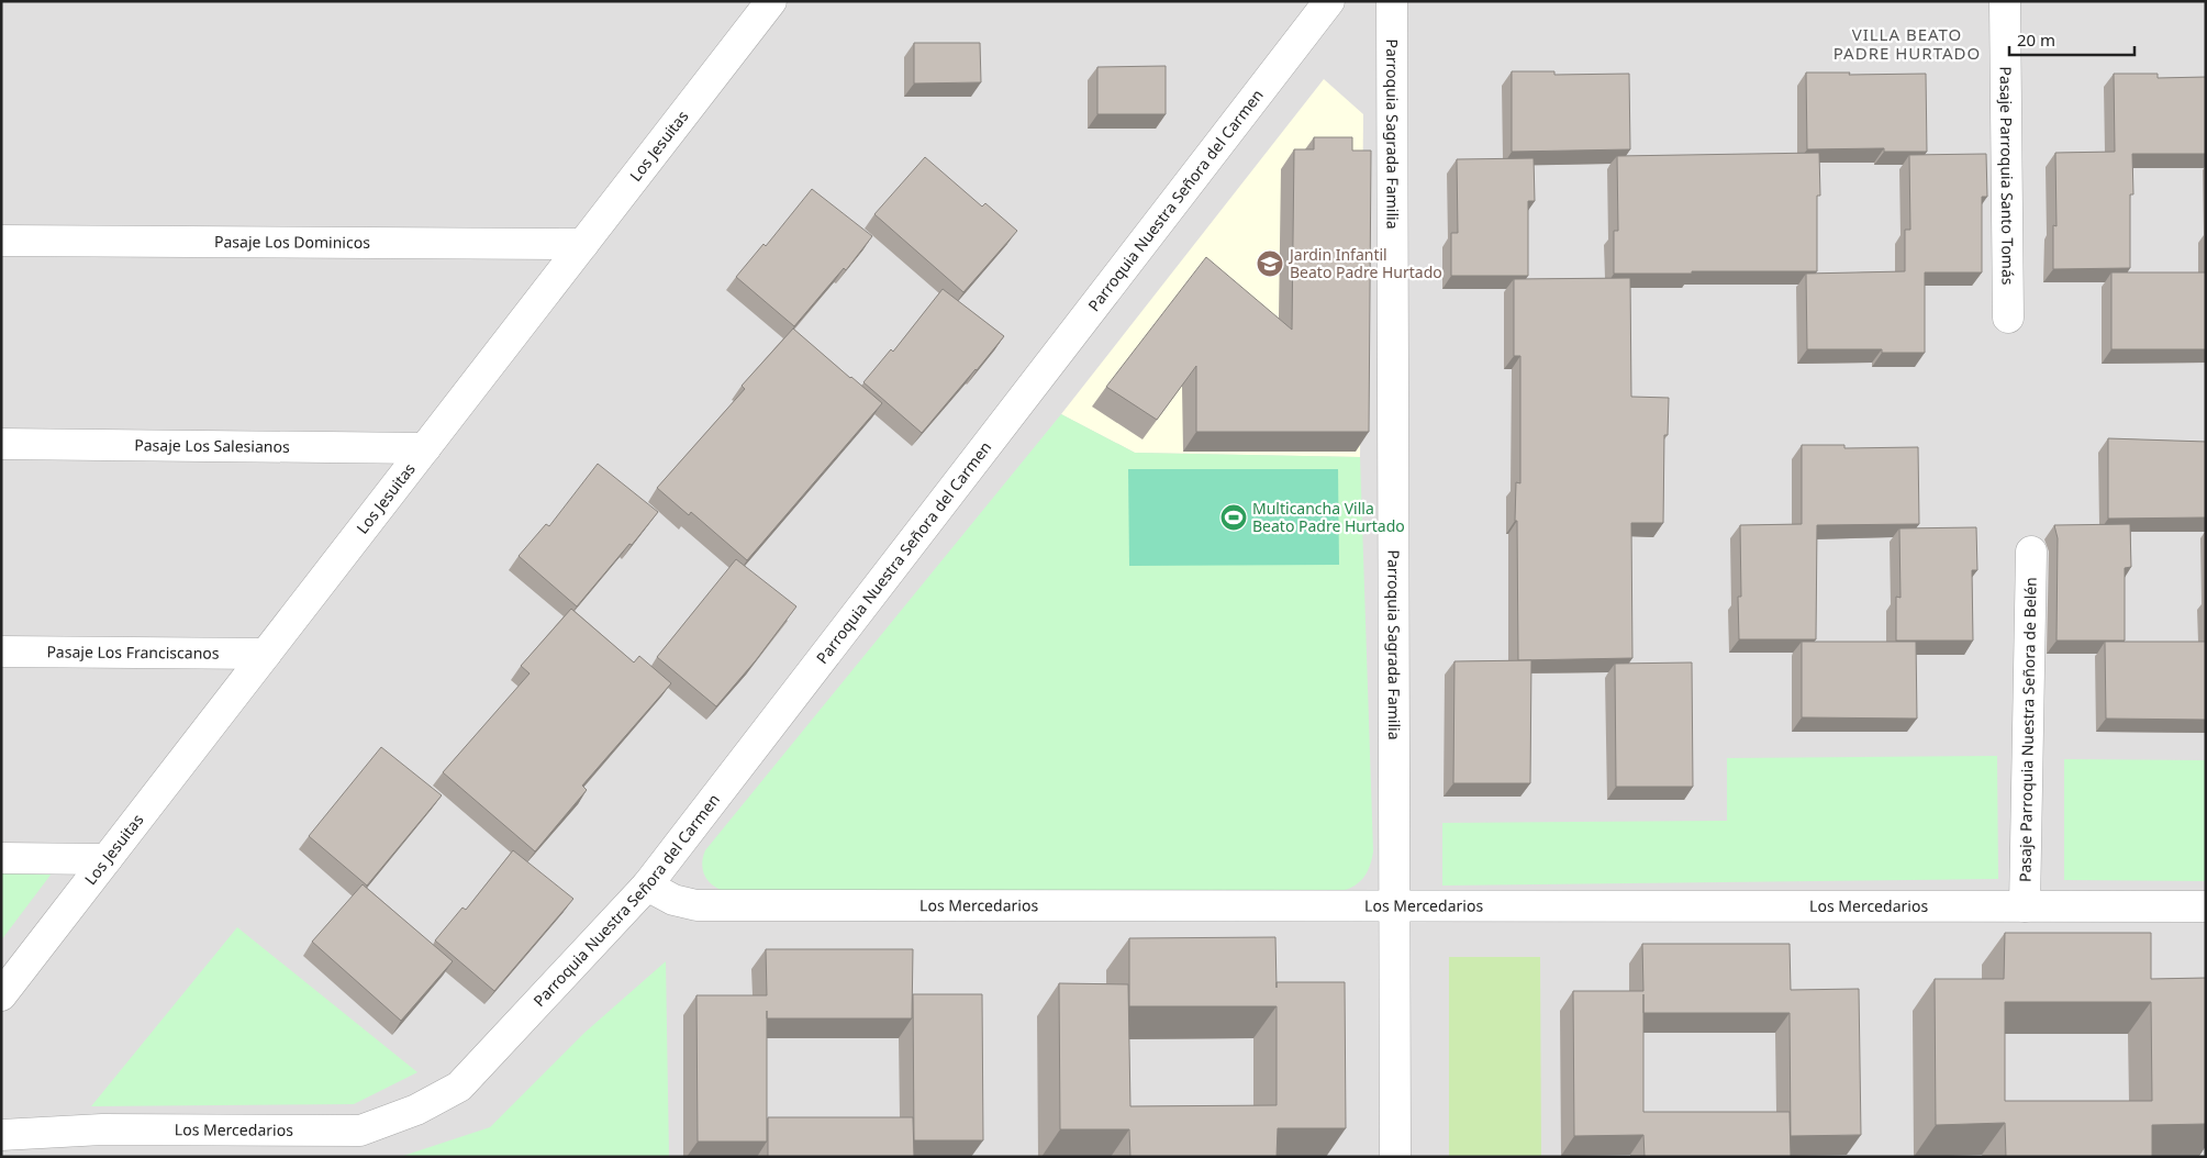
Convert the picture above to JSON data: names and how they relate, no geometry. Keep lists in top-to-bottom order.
{
  "streets": {
    "street": [
      "Parroquia Sagrada Familia",
      "Los Jesuitas",
      "Pasaje Parroquia Santo Tomás",
      "Parroquia Nuestra Señora del Carmen",
      "Pasaje Los Dominicos",
      "Pasaje Los Salesianos",
      "Pasaje Los Franciscanos",
      "Pasaje Parroquia Nuestra Señora de Belén",
      "Los Mercedarios"
    ]
  },
  "crossings": [
    ["Parroquia Sagrada Familia", "Los Mercedarios"],
    ["Los Jesuitas", "Pasaje Los Dominicos"],
    ["Los Jesuitas", "Pasaje Los Salesianos"],
    ["Los Jesuitas", "Pasaje Los Franciscanos"],
    ["Parroquia Nuestra Señora del Carmen", "Los Mercedarios"],
    ["Pasaje Parroquia Nuestra Señora de Belén", "Los Mercedarios"]
  ],
  "districts": ["VILLA BEATO PADRE HURTADO"],
  "places": {
    "school or university": ["Jardin Infantil Beato Padre Hurtado"],
    "sports": ["Multicancha Villa Beato Padre Hurtado"]
  },
  "scale_bar": "20 m"
}
